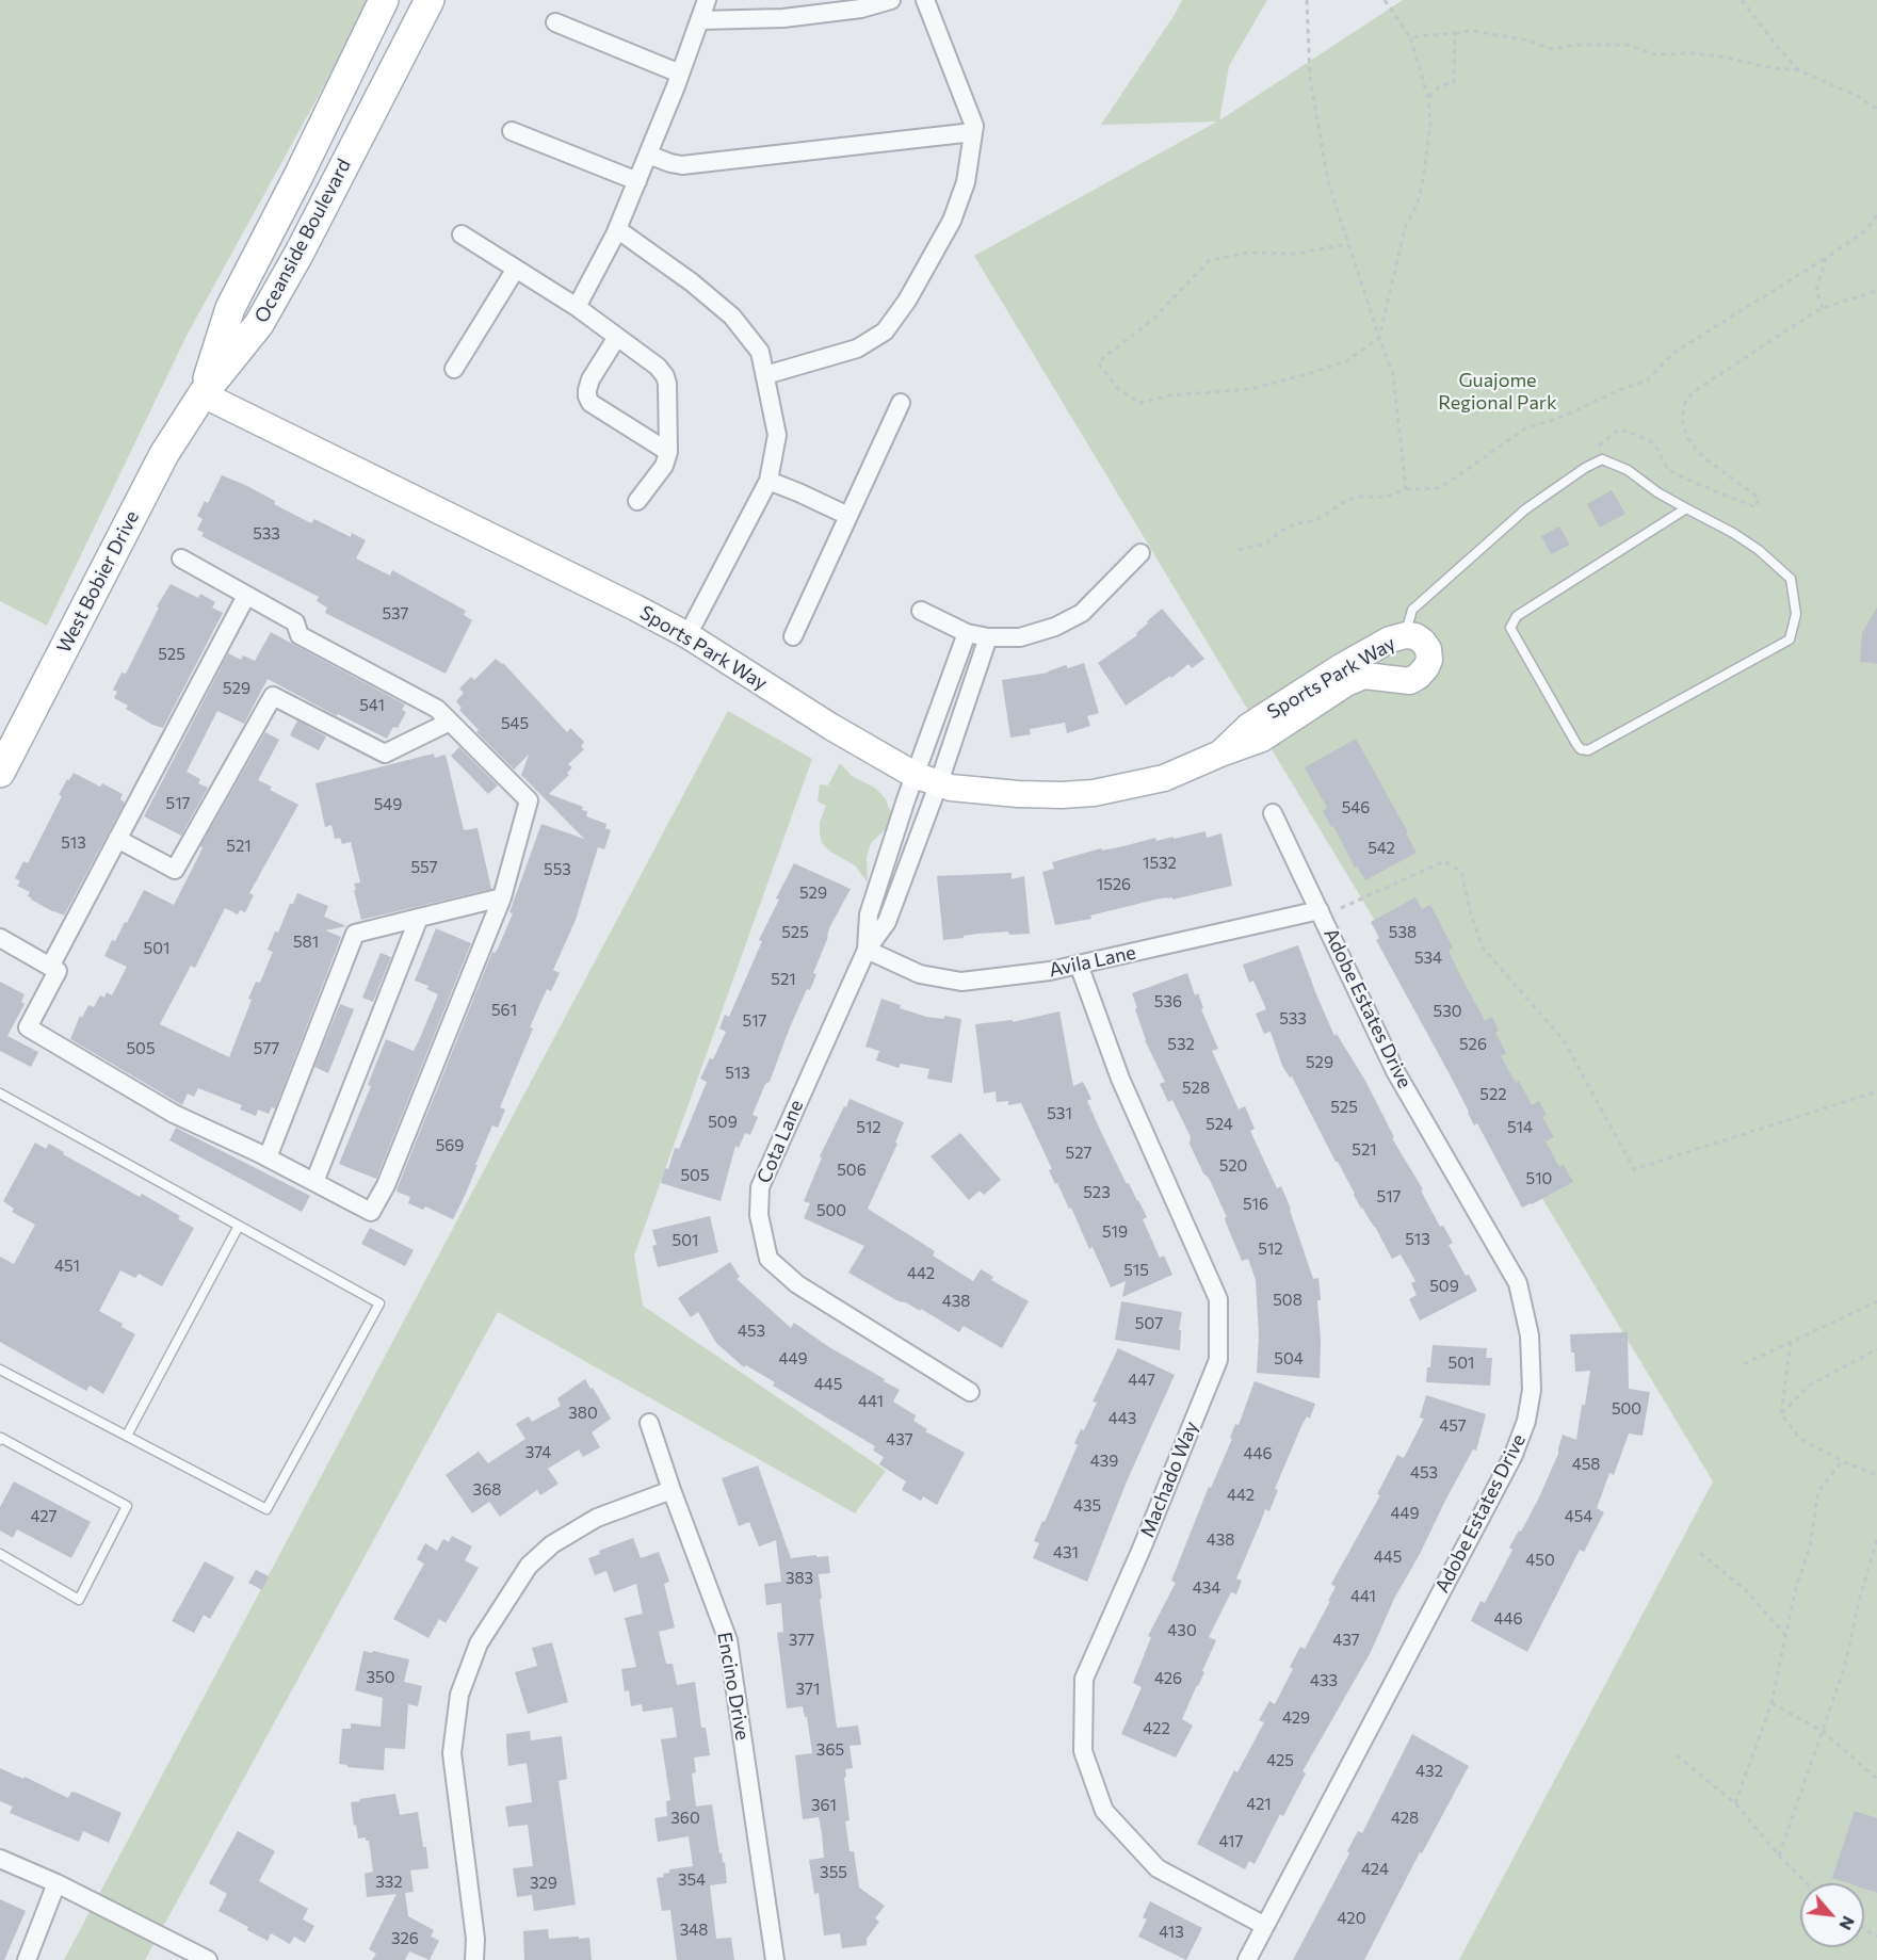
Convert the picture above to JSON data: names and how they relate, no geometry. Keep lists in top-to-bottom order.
{
  "streets": {
    "main road": ["Oceanside Boulevard", "West Bobier Drive"],
    "street": [
      "Sports Park Way",
      "Avila Lane",
      "Adobe Estates Drive",
      "Cota Lane",
      "Machado Way",
      "Encino Drive"
    ]
  },
  "crossings": [
    ["Oceanside Boulevard", "West Bobier Drive"],
    ["Oceanside Boulevard", "Sports Park Way"],
    ["West Bobier Drive", "Sports Park Way"],
    ["Sports Park Way", "Cota Lane"],
    ["Avila Lane", "Adobe Estates Drive"],
    ["Avila Lane", "Cota Lane"],
    ["Avila Lane", "Machado Way"],
    ["Adobe Estates Drive", "Machado Way"]
  ],
  "parks": ["Guajome Regional Park"],
  "house_numbers": [
    "533",
    "537",
    "525",
    "529",
    "541",
    "545",
    "517",
    "549",
    "546",
    "513",
    "521",
    "542",
    "1532",
    "557",
    "553",
    "1526",
    "529",
    "525",
    "538",
    "581",
    "501",
    "534",
    "521",
    "536",
    "561",
    "530",
    "533",
    "517",
    "532",
    "526",
    "505",
    "577",
    "529",
    "513",
    "528",
    "522",
    "525",
    "531",
    "509",
    "524",
    "512",
    "514",
    "569",
    "521",
    "527",
    "520",
    "506",
    "505",
    "510",
    "523",
    "517",
    "516",
    "500",
    "519",
    "513",
    "501",
    "512",
    "451",
    "515",
    "442",
    "509",
    "508",
    "438",
    "507",
    "453",
    "449",
    "504",
    "501",
    "447",
    "445",
    "441",
    "500",
    "380",
    "443",
    "457",
    "437",
    "374",
    "446",
    "439",
    "458",
    "453",
    "368",
    "442",
    "435",
    "449",
    "427",
    "454",
    "438",
    "431",
    "445",
    "450",
    "383",
    "434",
    "441",
    "446",
    "430",
    "377",
    "437",
    "350",
    "426",
    "433",
    "371",
    "429",
    "422",
    "365",
    "425",
    "432",
    "421",
    "361",
    "360",
    "428",
    "417",
    "424",
    "355",
    "354",
    "332",
    "329",
    "420",
    "348",
    "413",
    "326"
  ],
  "north": "bottom right"
}
